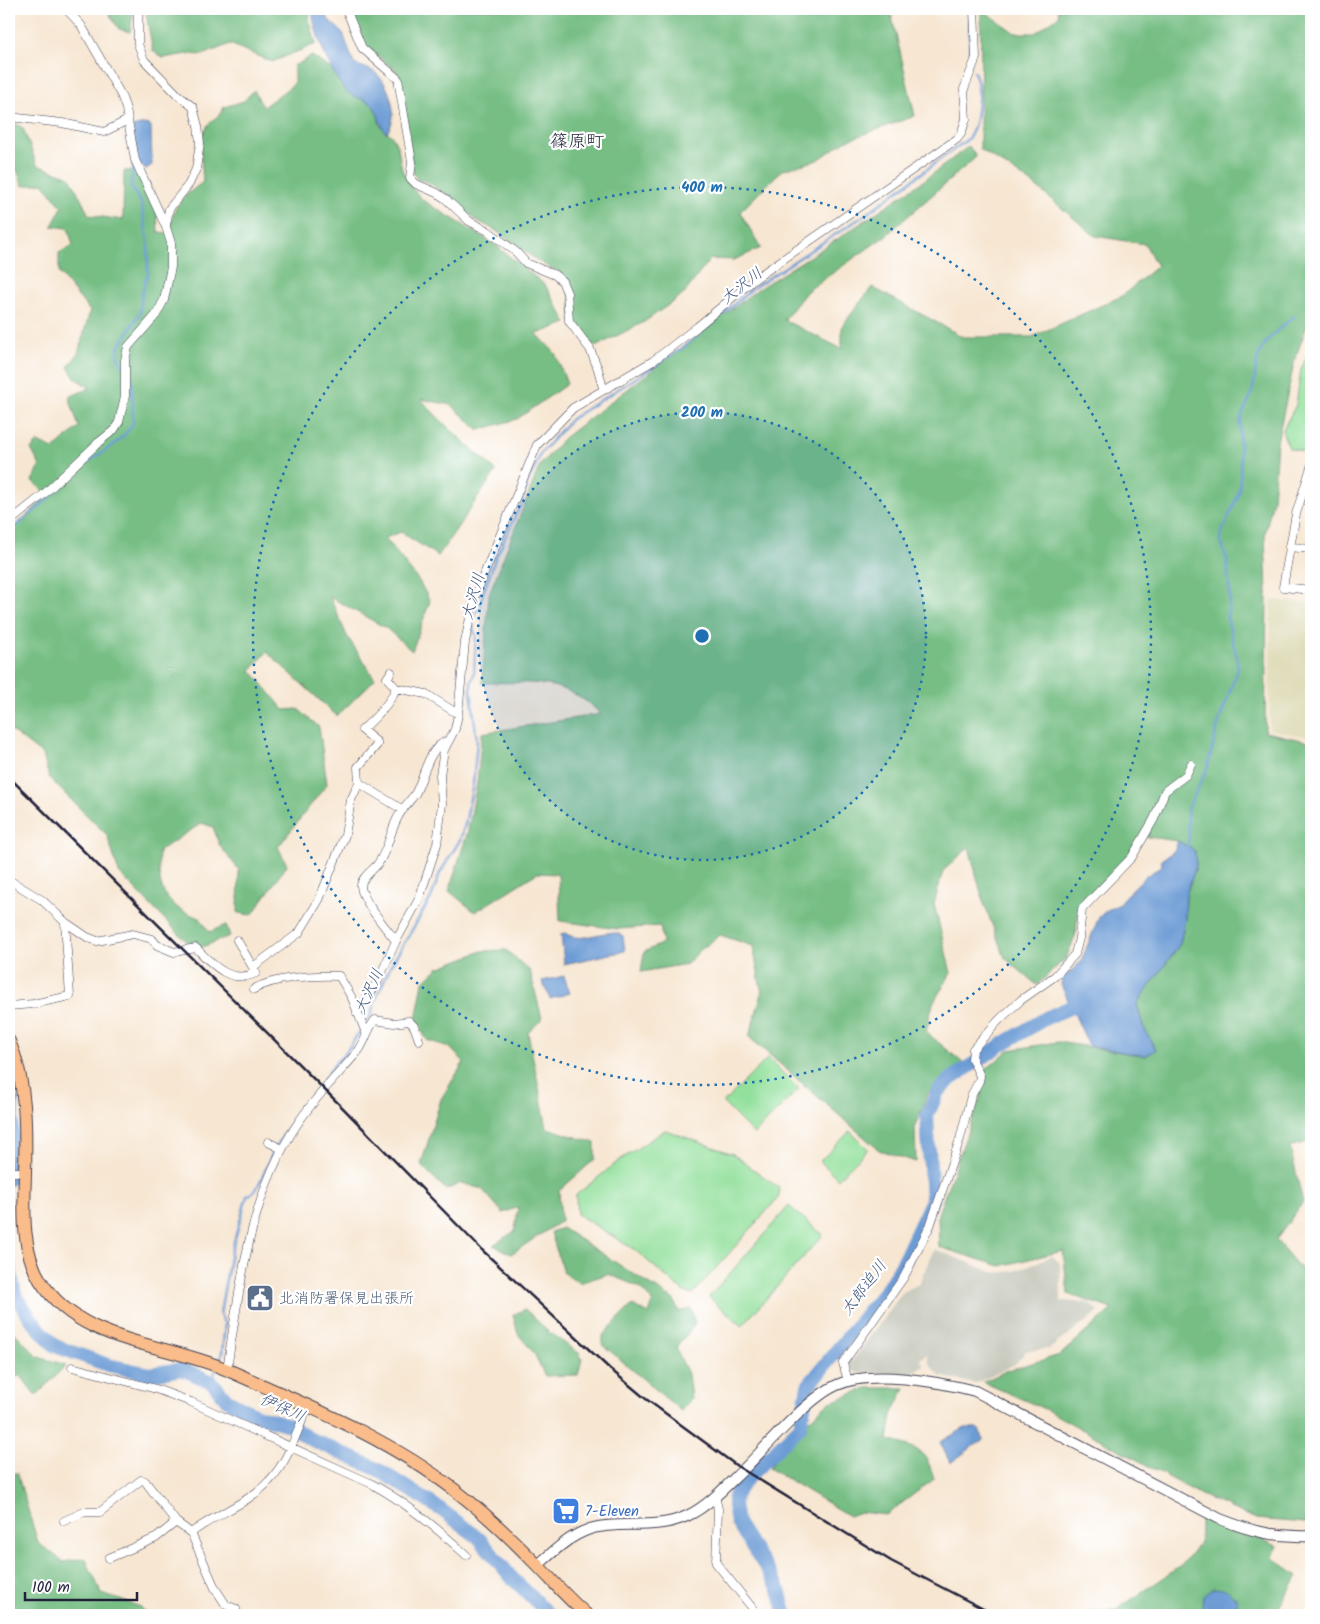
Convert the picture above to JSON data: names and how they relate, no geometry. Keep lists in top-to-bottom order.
{
  "districts": ["篠原町"],
  "water": ["大沢川", "太郎迫川", "伊保川"],
  "places": {
    "public building": ["北消防署保見出張所"],
    "supermarket": ["7-Eleven"]
  },
  "scale_bar": "100 m",
  "rings": ["400 m", "200 m"]
}
